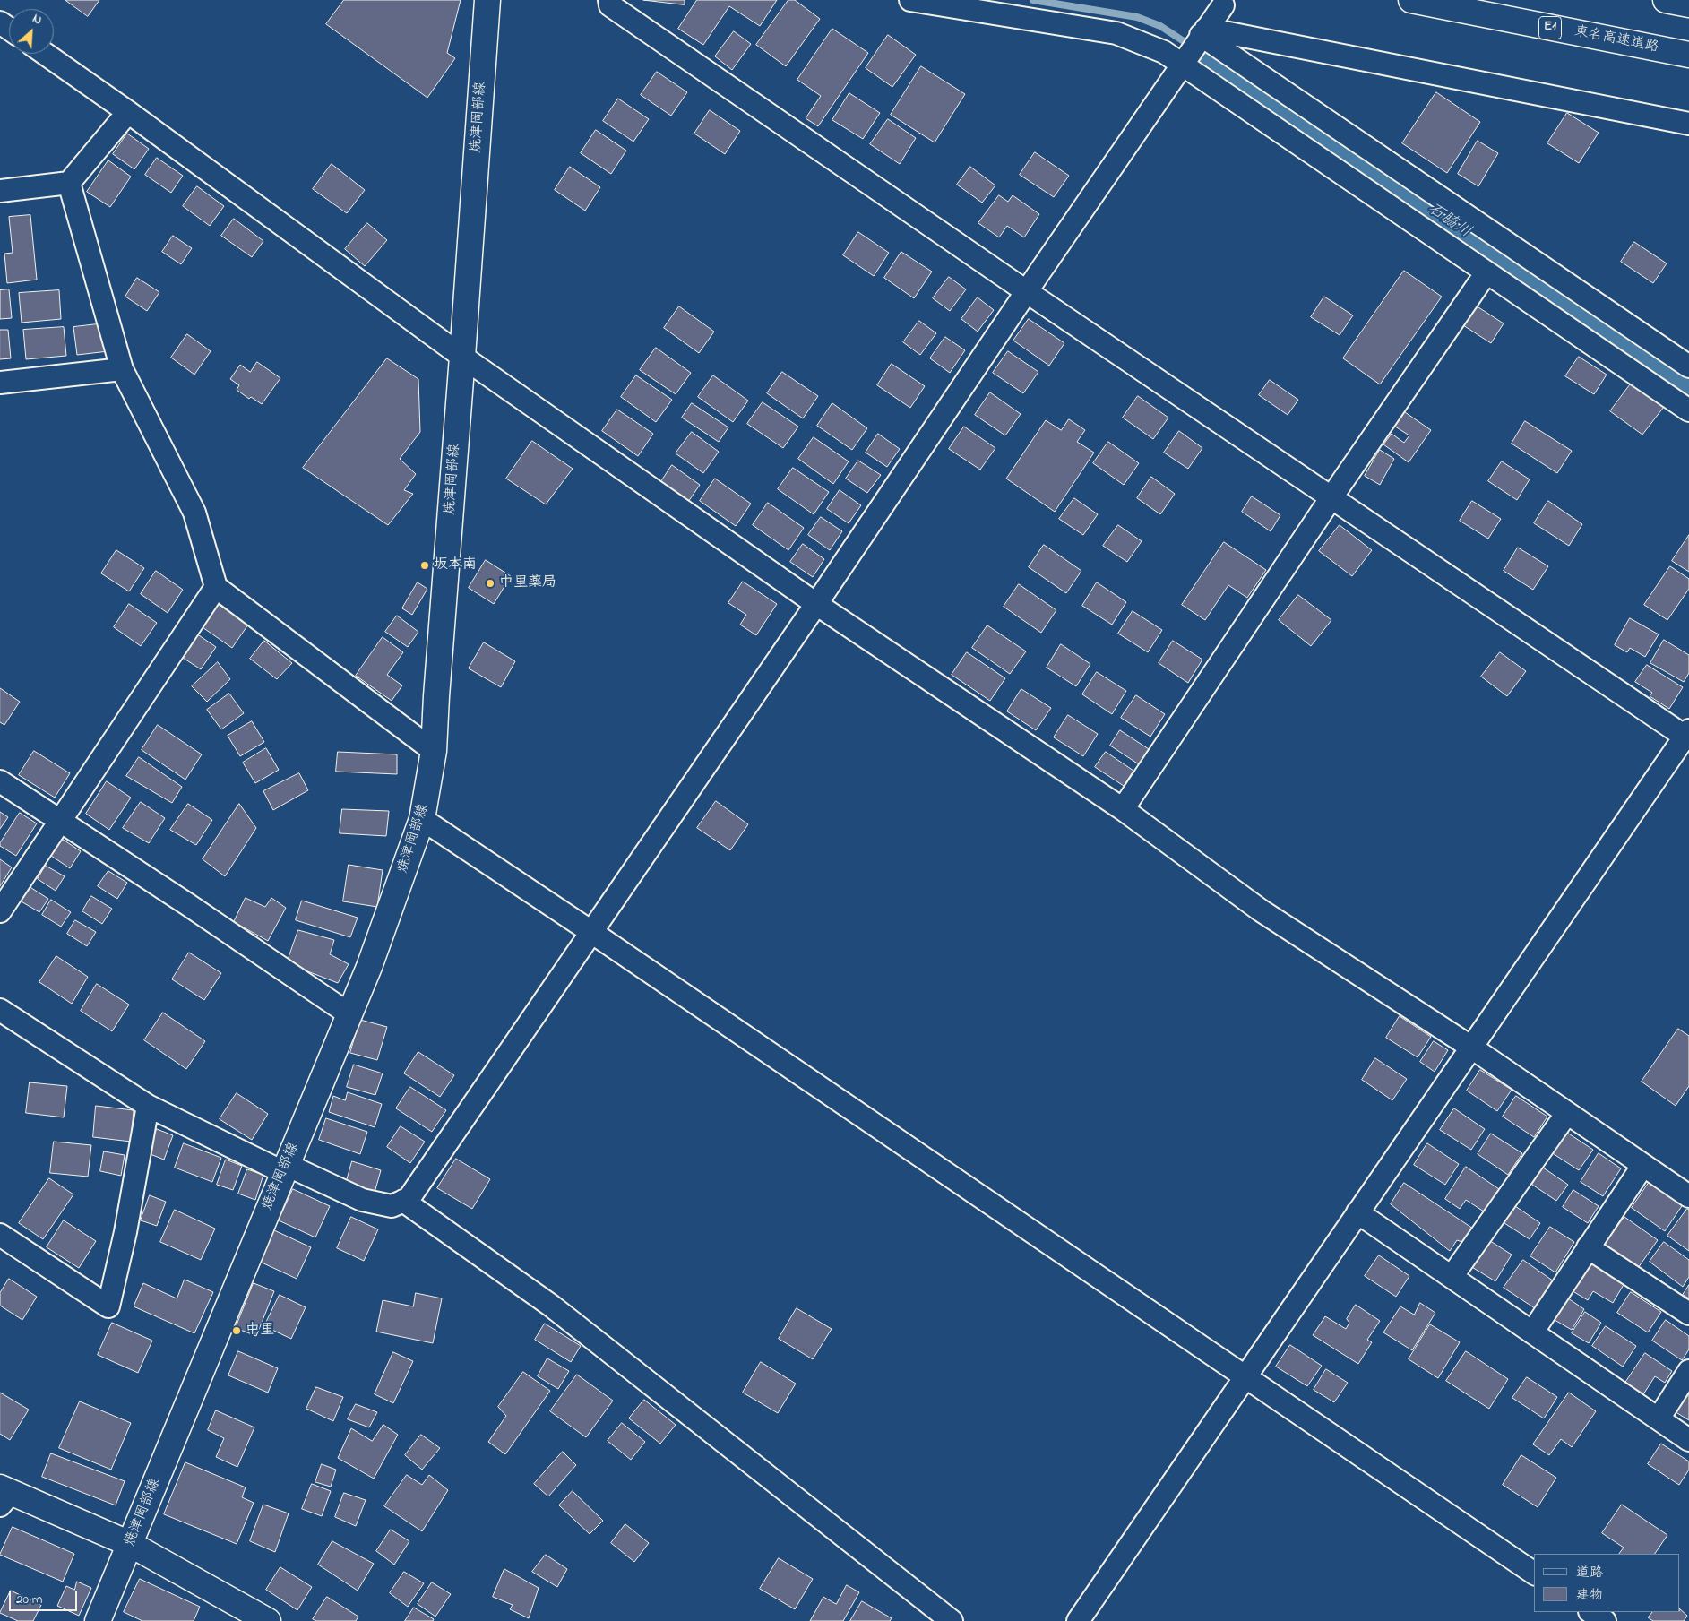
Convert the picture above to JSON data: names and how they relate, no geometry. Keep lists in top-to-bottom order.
{
  "streets": {
    "main road": ["E1", "東名高速道路", "焼津岡部線"]
  },
  "water": ["石脇川"],
  "places": ["坂本南", "中里薬局", "中里"],
  "legend": ["道路", "建物"],
  "scale_bar": "20 m",
  "north": "top right"
}
